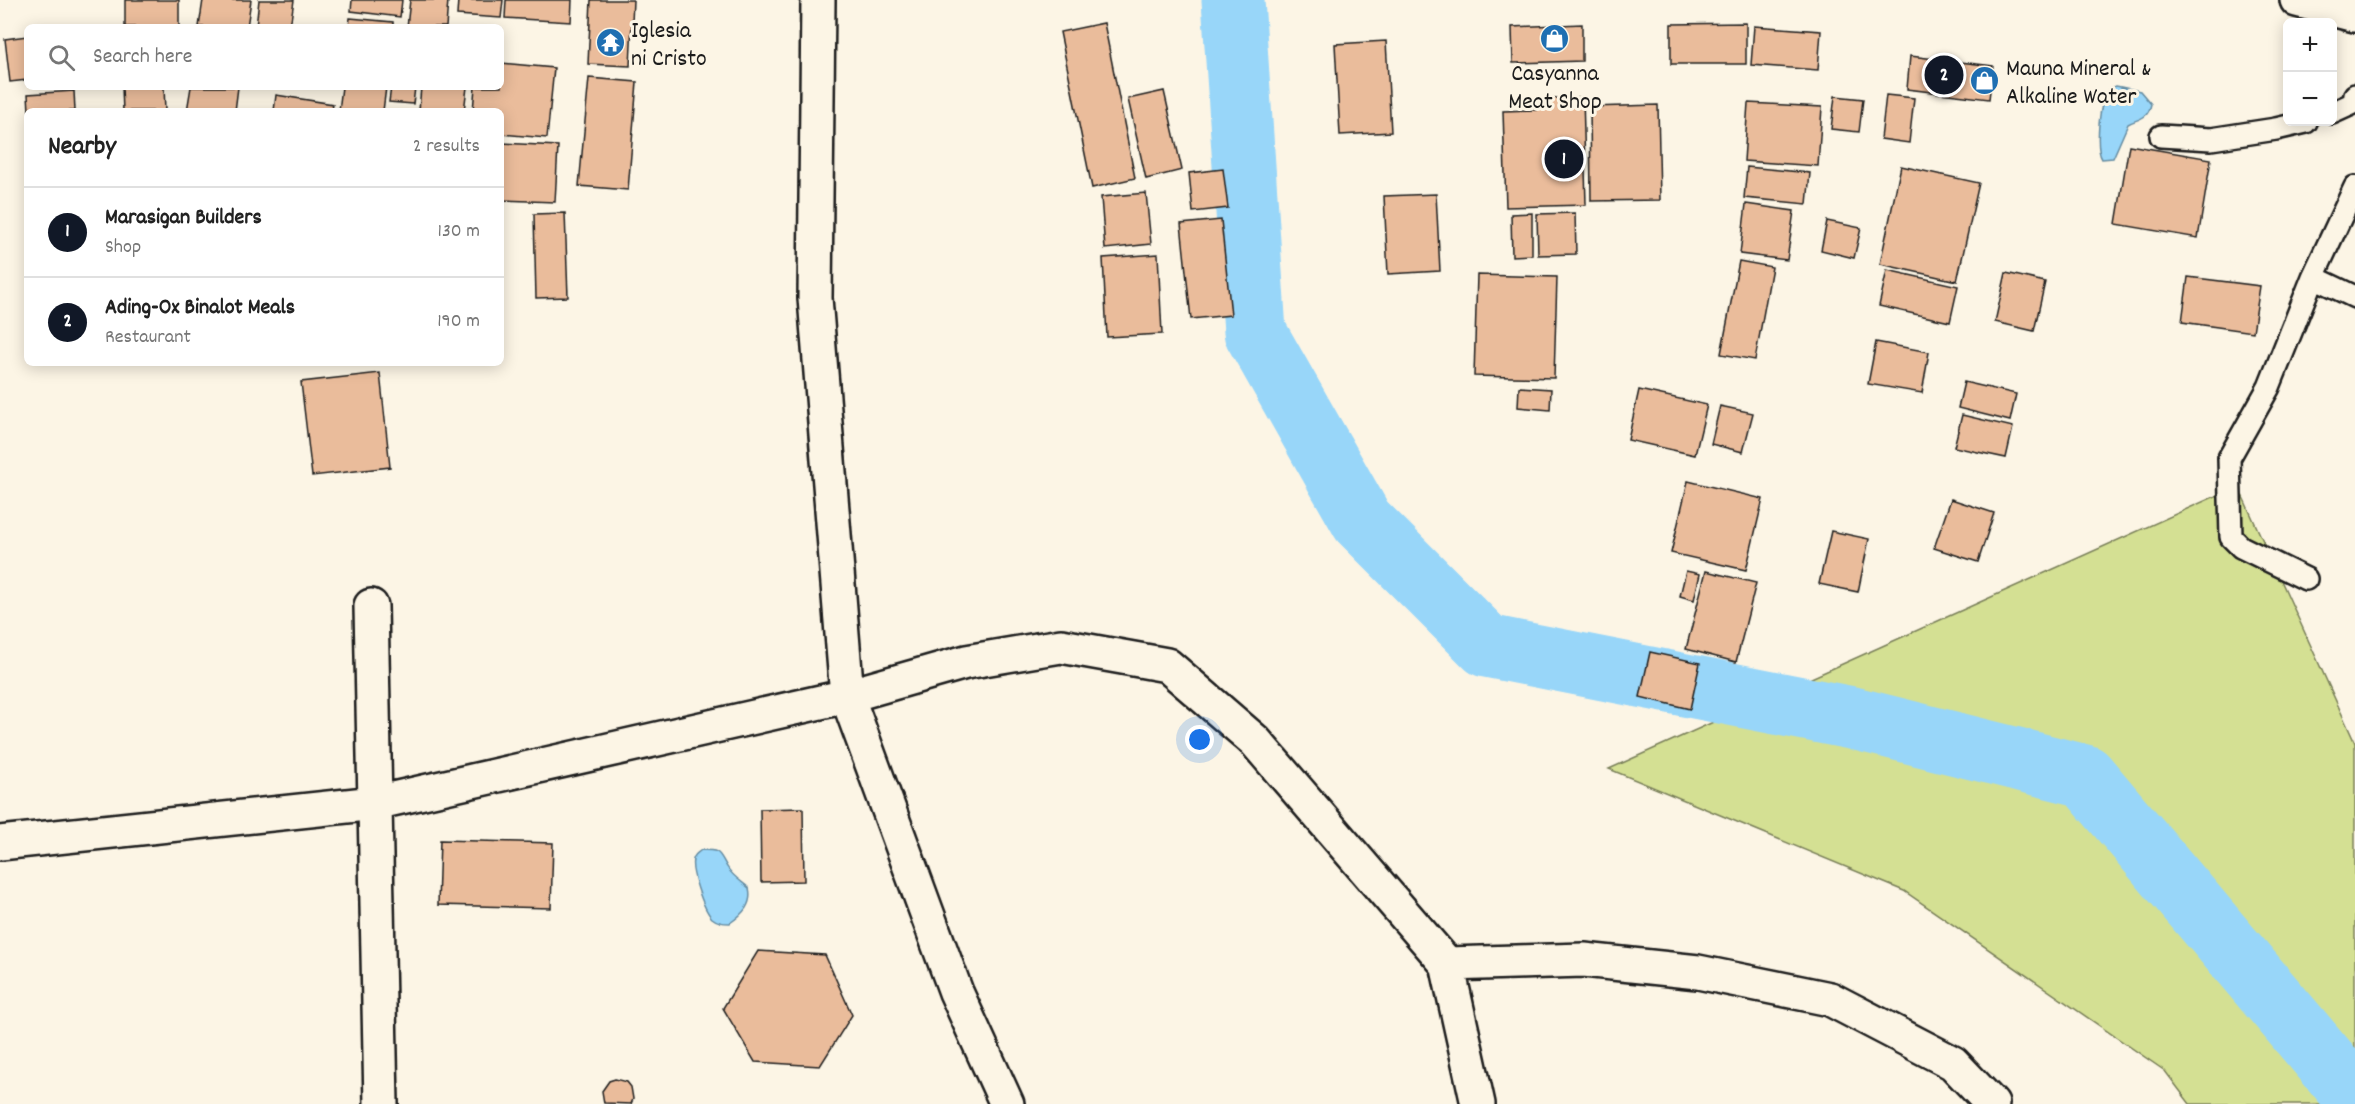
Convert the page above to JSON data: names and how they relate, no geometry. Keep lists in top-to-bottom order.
{
  "places": {
    "shop": ["Casyanna Meat Shop", "Mauna Mineral & Alkaline Water"],
    "temple": ["Iglesia ni Cristo"]
  },
  "page": {
    "map_buttons": ["+", "−"],
    "search": "Search here",
    "pins": ["2", "1"],
    "heading": ["Nearby", "2 results"],
    "list": [
      {
        "mark": "1",
        "name": "Marasigan Builders",
        "note": "Shop",
        "value": "130 m"
      },
      {
        "mark": "2",
        "name": "Ading-Ox Binalot Meals",
        "note": "Restaurant",
        "value": "190 m"
      }
    ]
  }
}
